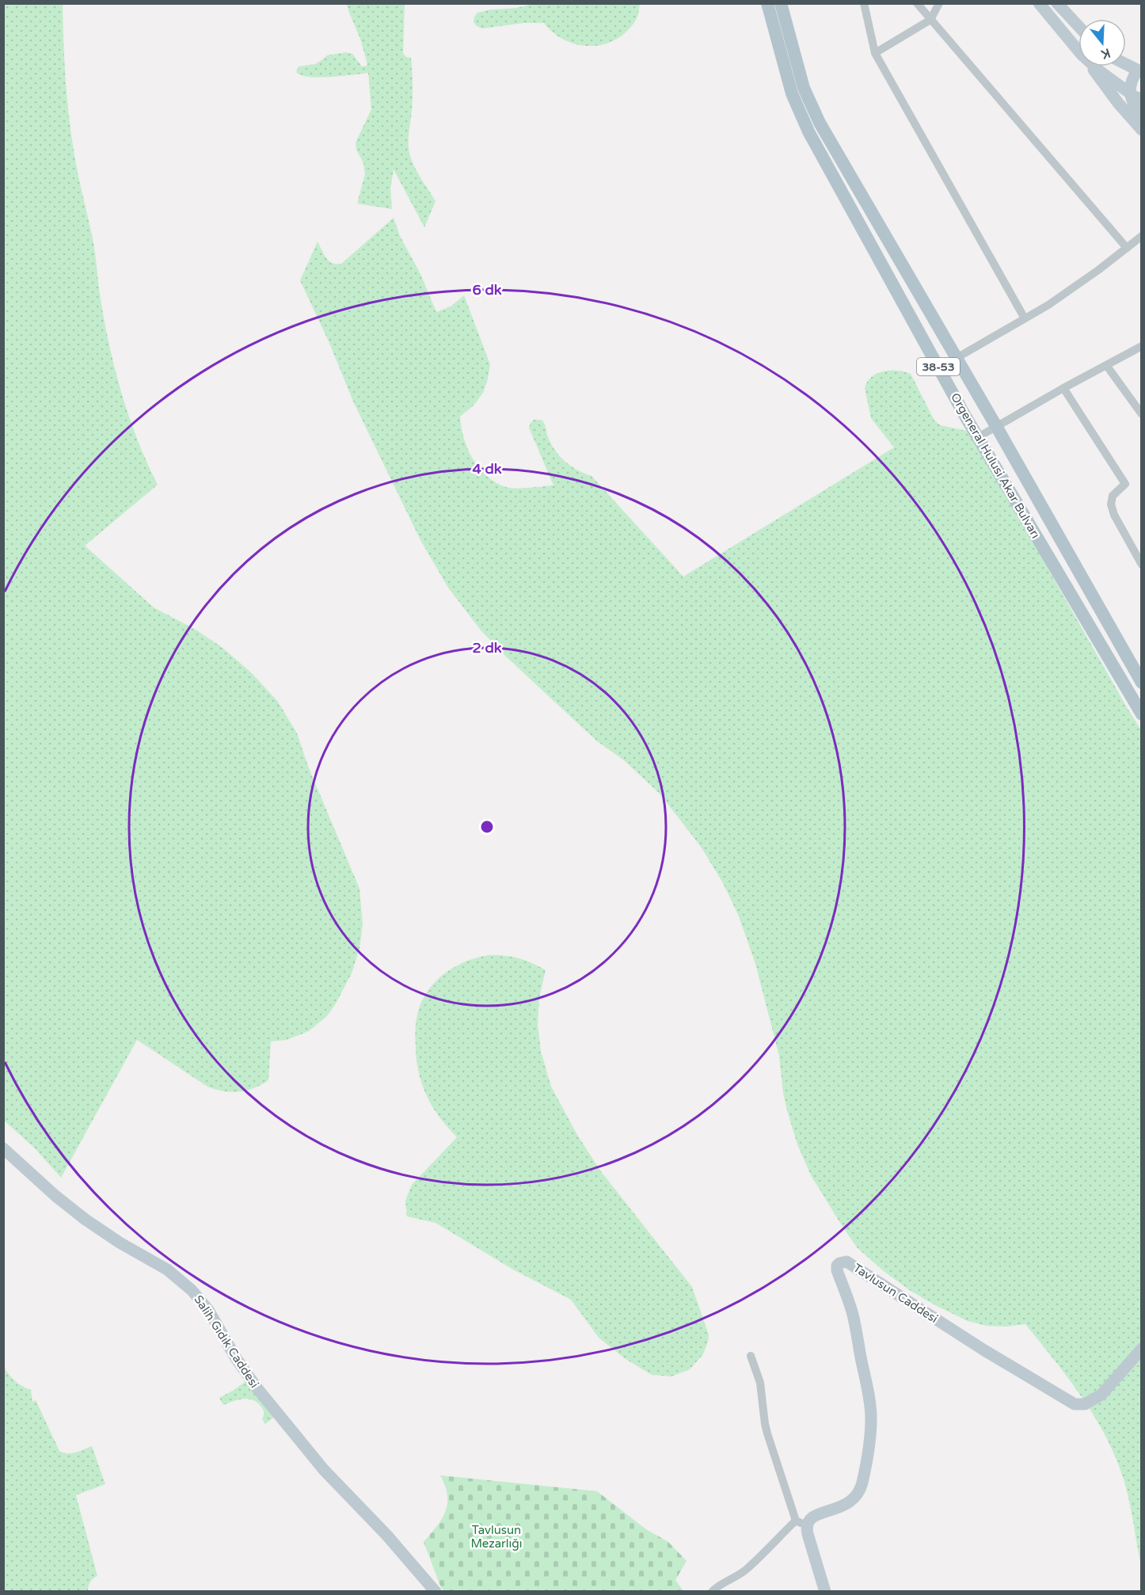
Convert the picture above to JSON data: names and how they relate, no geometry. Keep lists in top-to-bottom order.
{
  "streets": {
    "main road": ["38-53", "Orgeneral Hulusi Akar Bulvarı"],
    "street": ["Tavlusun Caddesi", "Salih Gıdık Caddesi"]
  },
  "parks": ["Tavlusun Mezarlığı"],
  "north": "bottom",
  "rings": ["6 dk", "4 dk", "2 dk"]
}
